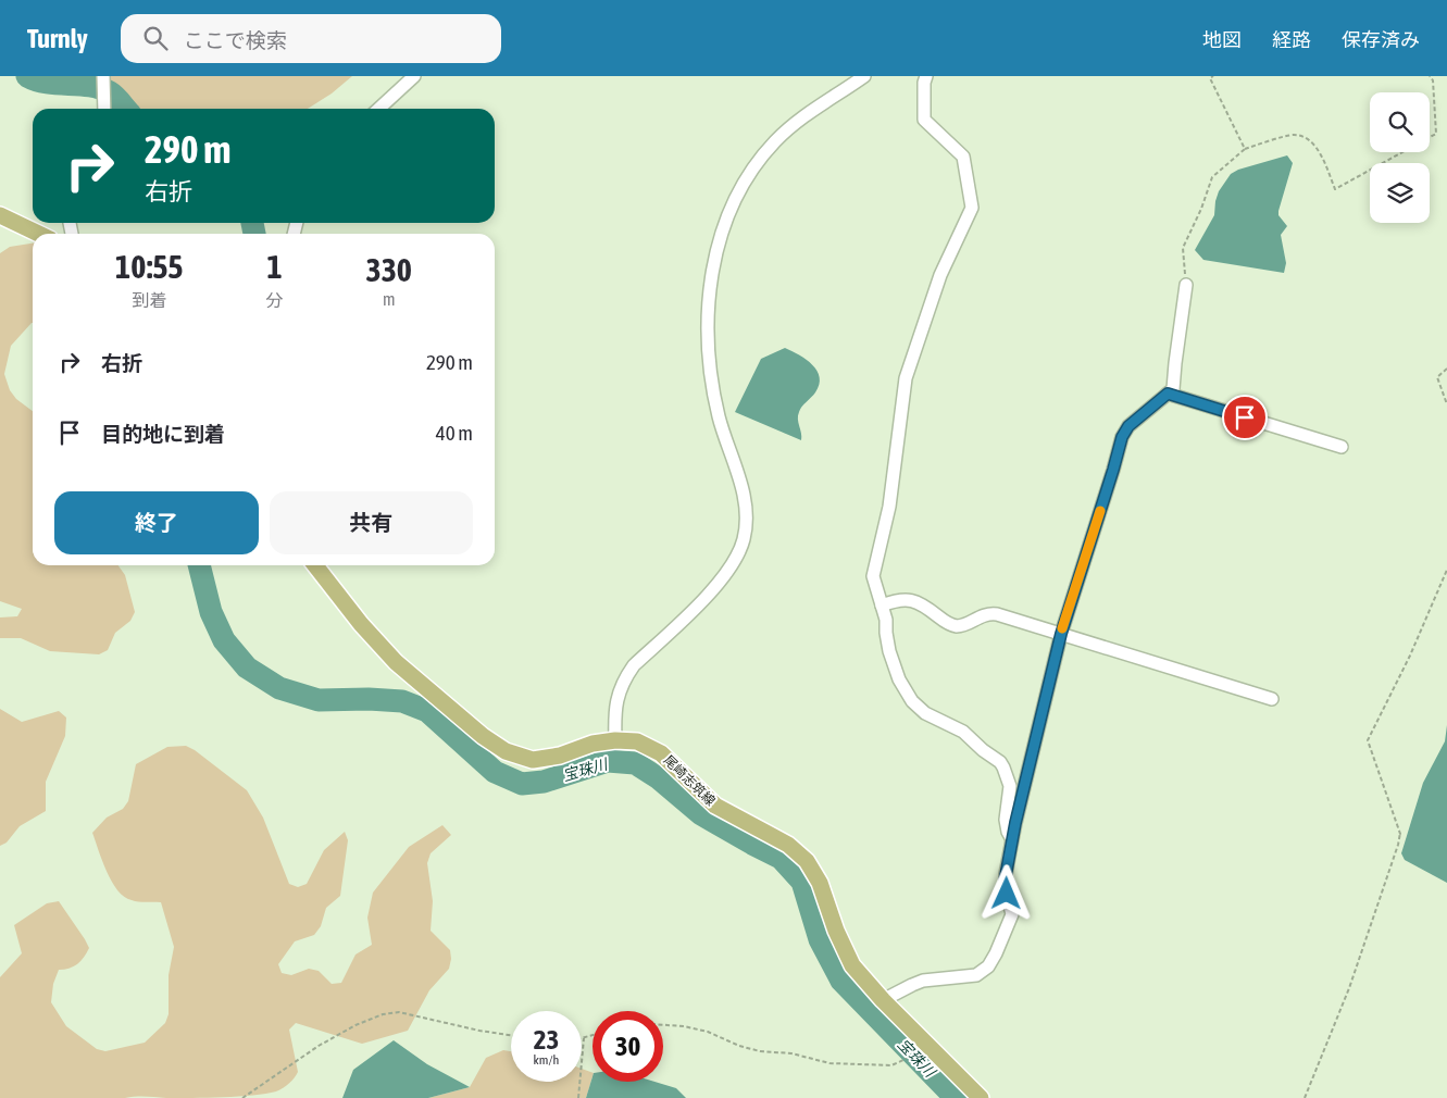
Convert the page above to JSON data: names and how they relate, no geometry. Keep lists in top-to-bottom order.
{
  "streets": {
    "main road": ["尾崎志筑線"]
  },
  "water": ["宝珠川"],
  "page": {
    "header": "Turnly",
    "search": "ここで検索",
    "nav": ["地図", "経路", "保存済み"],
    "turn": ["290 m", "右折"],
    "eta": [
      "10:55",
      "到着",
      "1",
      "分",
      "330",
      "m"
    ],
    "list": [
      {
        "name": "右折",
        "value": "290 m"
      },
      {
        "name": "目的地に到着",
        "value": "40 m"
      }
    ],
    "buttons": ["終了", "共有"],
    "speed": "23 km/h",
    "limit": "30"
  }
}
